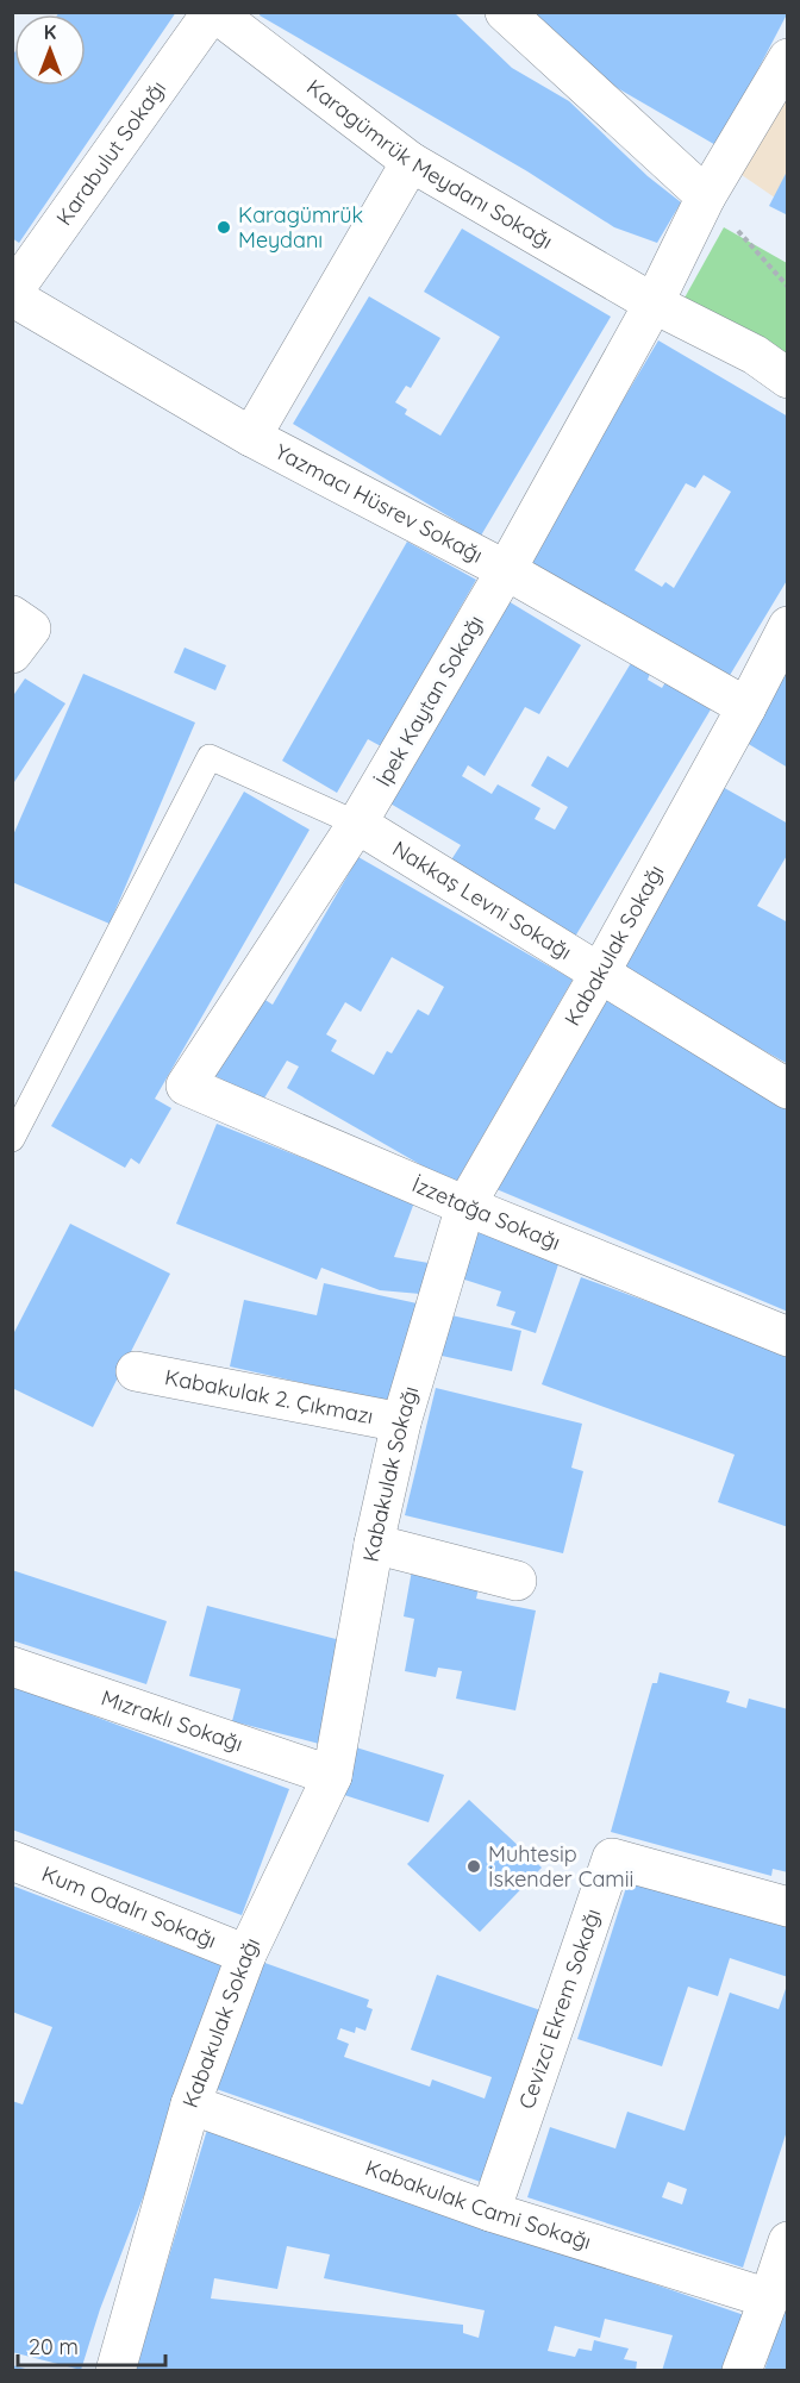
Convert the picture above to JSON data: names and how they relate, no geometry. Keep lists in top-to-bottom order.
{
  "streets": {
    "street": [
      "Karabulut Sokağı",
      "Karagümrük Meydanı Sokağı",
      "Yazmacı Hüsrev Sokağı",
      "İpek Kaytan Sokağı",
      "Nakkaş Levni Sokağı",
      "Kabakulak Sokağı",
      "İzzetağa Sokağı",
      "Kabakulak 2. Çıkmazı",
      "Mızraklı Sokağı",
      "Kum Odalrı Sokağı",
      "Cevizci Ekrem Sokağı",
      "Kabakulak Cami Sokağı"
    ]
  },
  "crossings": [
    ["Karabulut Sokağı", "Karagümrük Meydanı Sokağı"],
    ["Karabulut Sokağı", "Yazmacı Hüsrev Sokağı"],
    ["Karagümrük Meydanı Sokağı", "İpek Kaytan Sokağı"],
    ["Yazmacı Hüsrev Sokağı", "İpek Kaytan Sokağı"],
    ["Yazmacı Hüsrev Sokağı", "Kabakulak Sokağı"],
    ["İpek Kaytan Sokağı", "Nakkaş Levni Sokağı"],
    ["İpek Kaytan Sokağı", "İzzetağa Sokağı"],
    ["Nakkaş Levni Sokağı", "Kabakulak Sokağı"],
    ["Kabakulak Sokağı", "İzzetağa Sokağı"],
    ["Kabakulak Sokağı", "Kabakulak 2. Çıkmazı"],
    ["Kabakulak Sokağı", "Mızraklı Sokağı"],
    ["Kabakulak Sokağı", "Kum Odalrı Sokağı"],
    ["Kabakulak Sokağı", "Kabakulak Cami Sokağı"],
    ["Cevizci Ekrem Sokağı", "Kabakulak Cami Sokağı"]
  ],
  "places": ["Karagümrük Meydanı", "Muhtesip İskender Camii"],
  "scale_bar": "20 m",
  "north": "top"
}
